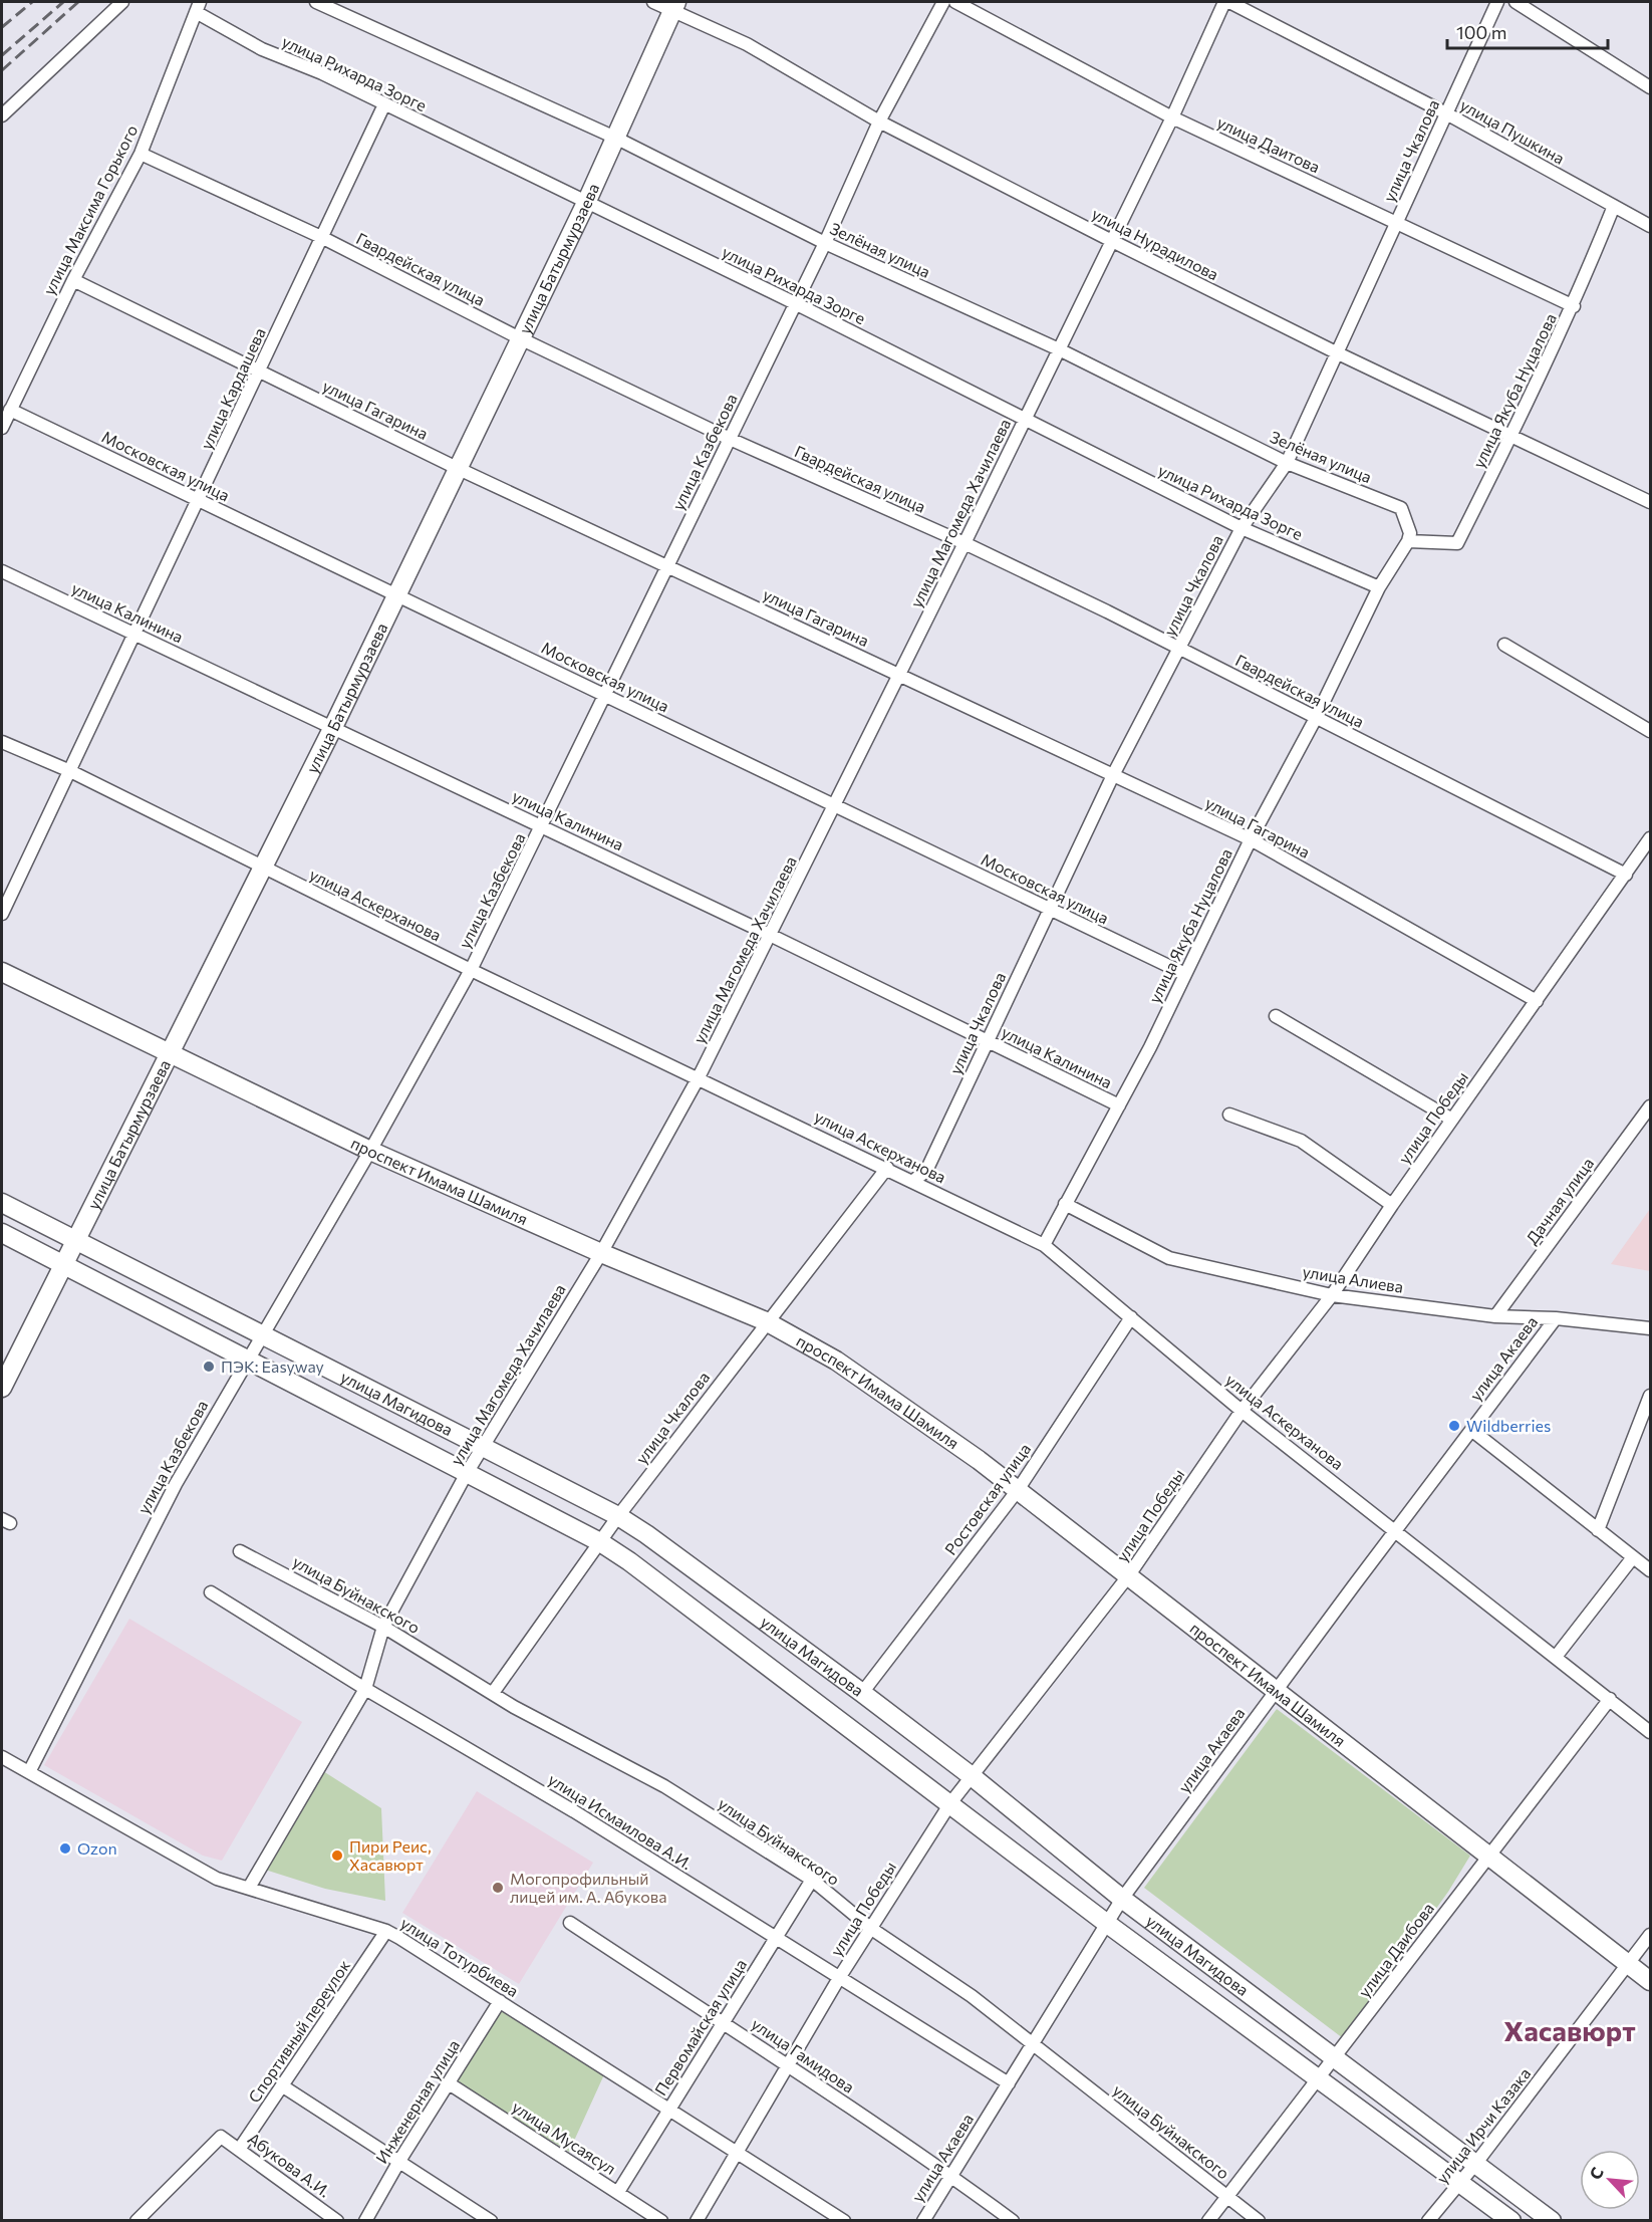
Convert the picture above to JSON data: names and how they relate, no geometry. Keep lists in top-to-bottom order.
{
  "streets": {
    "main road": ["улица Батырмурзаева", "проспект Имама Шамиля", "улица Магидова"],
    "street": [
      "улица Рихарда Зорге",
      "улица Пушкина",
      "улица Даитова",
      "улица Чкалова",
      "улица Максима Горького",
      "улица Нурадилова",
      "Зелёная улица",
      "Гвардейская улица",
      "улица Кардашева",
      "улица Якуба Нуцалова",
      "улица Гагарина",
      "улица Казбекова",
      "Московская улица",
      "улица Магомеда Хачилаева",
      "улица Калинина",
      "улица Аскерханова",
      "улица Победы",
      "Дачная улица",
      "улица Алиева",
      "улица Акаева",
      "Ростовская улица",
      "улица Буйнакского",
      "улица Исмаилова А.И.",
      "улица Даибова",
      "улица Тотурбиева",
      "Первомайская улица",
      "Спортивный переулок",
      "улица Гамидова",
      "Инженерная улица",
      "улица Ирчи Казака",
      "улица Мусаясул",
      "Абукова А.И."
    ]
  },
  "crossings": [
    ["улица Рихарда Зорге", "улица Чкалова"],
    ["улица Рихарда Зорге", "улица Максима Горького"],
    ["улица Рихарда Зорге", "улица Батырмурзаева"],
    ["улица Рихарда Зорге", "улица Кардашева"],
    ["улица Рихарда Зорге", "улица Якуба Нуцалова"],
    ["улица Рихарда Зорге", "улица Казбекова"],
    ["улица Рихарда Зорге", "улица Магомеда Хачилаева"],
    ["улица Пушкина", "улица Чкалова"],
    ["улица Пушкина", "улица Якуба Нуцалова"],
    ["улица Пушкина", "улица Магомеда Хачилаева"],
    ["улица Даитова", "улица Чкалова"],
    ["улица Даитова", "улица Якуба Нуцалова"],
    ["улица Даитова", "улица Магомеда Хачилаева"],
    ["улица Чкалова", "улица Нурадилова"],
    ["улица Чкалова", "Зелёная улица"],
    ["улица Чкалова", "Гвардейская улица"],
    ["улица Чкалова", "улица Гагарина"],
    ["улица Чкалова", "Московская улица"],
    ["улица Чкалова", "улица Калинина"],
    ["улица Чкалова", "улица Аскерханова"],
    ["улица Чкалова", "проспект Имама Шамиля"],
    ["улица Чкалова", "улица Магидова"],
    ["улица Чкалова", "улица Буйнакского"],
    ["улица Максима Горького", "Гвардейская улица"],
    ["улица Максима Горького", "улица Гагарина"],
    ["улица Максима Горького", "Московская улица"],
    ["улица Нурадилова", "улица Батырмурзаева"],
    ["улица Нурадилова", "улица Якуба Нуцалова"],
    ["улица Нурадилова", "улица Казбекова"],
    ["улица Нурадилова", "улица Магомеда Хачилаева"],
    ["Зелёная улица", "улица Батырмурзаева"],
    ["Зелёная улица", "улица Якуба Нуцалова"],
    ["Зелёная улица", "улица Казбекова"],
    ["Зелёная улица", "улица Магомеда Хачилаева"],
    ["улица Батырмурзаева", "Гвардейская улица"],
    ["улица Батырмурзаева", "улица Гагарина"],
    ["улица Батырмурзаева", "Московская улица"],
    ["улица Батырмурзаева", "улица Калинина"],
    ["улица Батырмурзаева", "улица Аскерханова"],
    ["улица Батырмурзаева", "проспект Имама Шамиля"],
    ["улица Батырмурзаева", "улица Магидова"],
    ["Гвардейская улица", "улица Кардашева"],
    ["Гвардейская улица", "улица Якуба Нуцалова"],
    ["Гвардейская улица", "улица Казбекова"],
    ["Гвардейская улица", "улица Магомеда Хачилаева"],
    ["Гвардейская улица", "улица Победы"],
    ["улица Кардашева", "улица Гагарина"],
    ["улица Кардашева", "Московская улица"],
    ["улица Кардашева", "улица Калинина"],
    ["улица Кардашева", "улица Аскерханова"],
    ["улица Якуба Нуцалова", "улица Гагарина"],
    ["улица Якуба Нуцалова", "Московская улица"],
    ["улица Якуба Нуцалова", "улица Калинина"],
    ["улица Якуба Нуцалова", "улица Аскерханова"],
    ["улица Якуба Нуцалова", "улица Алиева"],
    ["улица Гагарина", "улица Казбекова"],
    ["улица Гагарина", "улица Магомеда Хачилаева"],
    ["улица Гагарина", "улица Победы"],
    ["улица Казбекова", "Московская улица"],
    ["улица Казбекова", "улица Калинина"],
    ["улица Казбекова", "улица Аскерханова"],
    ["улица Казбекова", "проспект Имама Шамиля"],
    ["улица Казбекова", "улица Магидова"],
    ["улица Казбекова", "улица Тотурбиева"],
    ["Московская улица", "улица Магомеда Хачилаева"],
    ["улица Магомеда Хачилаева", "улица Калинина"],
    ["улица Магомеда Хачилаева", "улица Аскерханова"],
    ["улица Магомеда Хачилаева", "проспект Имама Шамиля"],
    ["улица Магомеда Хачилаева", "улица Магидова"],
    ["улица Магомеда Хачилаева", "улица Буйнакского"],
    ["улица Магомеда Хачилаева", "улица Исмаилова А.И."],
    ["улица Магомеда Хачилаева", "улица Тотурбиева"],
    ["улица Аскерханова", "улица Победы"],
    ["улица Аскерханова", "улица Акаева"],
    ["улица Аскерханова", "Ростовская улица"],
    ["улица Аскерханова", "улица Даибова"],
    ["улица Победы", "проспект Имама Шамиля"],
    ["улица Победы", "улица Алиева"],
    ["улица Победы", "улица Магидова"],
    ["улица Победы", "улица Буйнакского"],
    ["улица Победы", "улица Исмаилова А.И."],
    ["улица Победы", "улица Тотурбиева"],
    ["улица Победы", "улица Гамидова"],
    ["проспект Имама Шамиля", "улица Акаева"],
    ["проспект Имама Шамиля", "Ростовская улица"],
    ["проспект Имама Шамиля", "улица Даибова"],
    ["проспект Имама Шамиля", "улица Ирчи Казака"],
    ["Дачная улица", "улица Алиева"],
    ["улица Алиева", "улица Акаева"],
    ["улица Акаева", "улица Магидова"],
    ["улица Акаева", "улица Буйнакского"],
    ["улица Акаева", "улица Исмаилова А.И."],
    ["улица Акаева", "улица Гамидова"],
    ["улица Магидова", "Ростовская улица"],
    ["улица Магидова", "улица Даибова"],
    ["улица Магидова", "улица Ирчи Казака"],
    ["улица Буйнакского", "улица Даибова"],
    ["улица Буйнакского", "Первомайская улица"],
    ["улица Исмаилова А.И.", "Первомайская улица"],
    ["улица Тотурбиева", "Первомайская улица"],
    ["улица Тотурбиева", "Спортивный переулок"],
    ["улица Тотурбиева", "Инженерная улица"],
    ["Первомайская улица", "улица Гамидова"],
    ["Первомайская улица", "улица Мусаясул"],
    ["Спортивный переулок", "Абукова А.И."],
    ["Инженерная улица", "улица Мусаясул"]
  ],
  "districts": ["Хасавюрт"],
  "places": [
    "ПЭК: Easyway",
    "Wildberries",
    "Ozon",
    "Пири Реис, Хасавюрт",
    "Могопрофильный лицей им. А. Абукова"
  ],
  "scale_bar": "100 m",
  "north": "top left"
}
